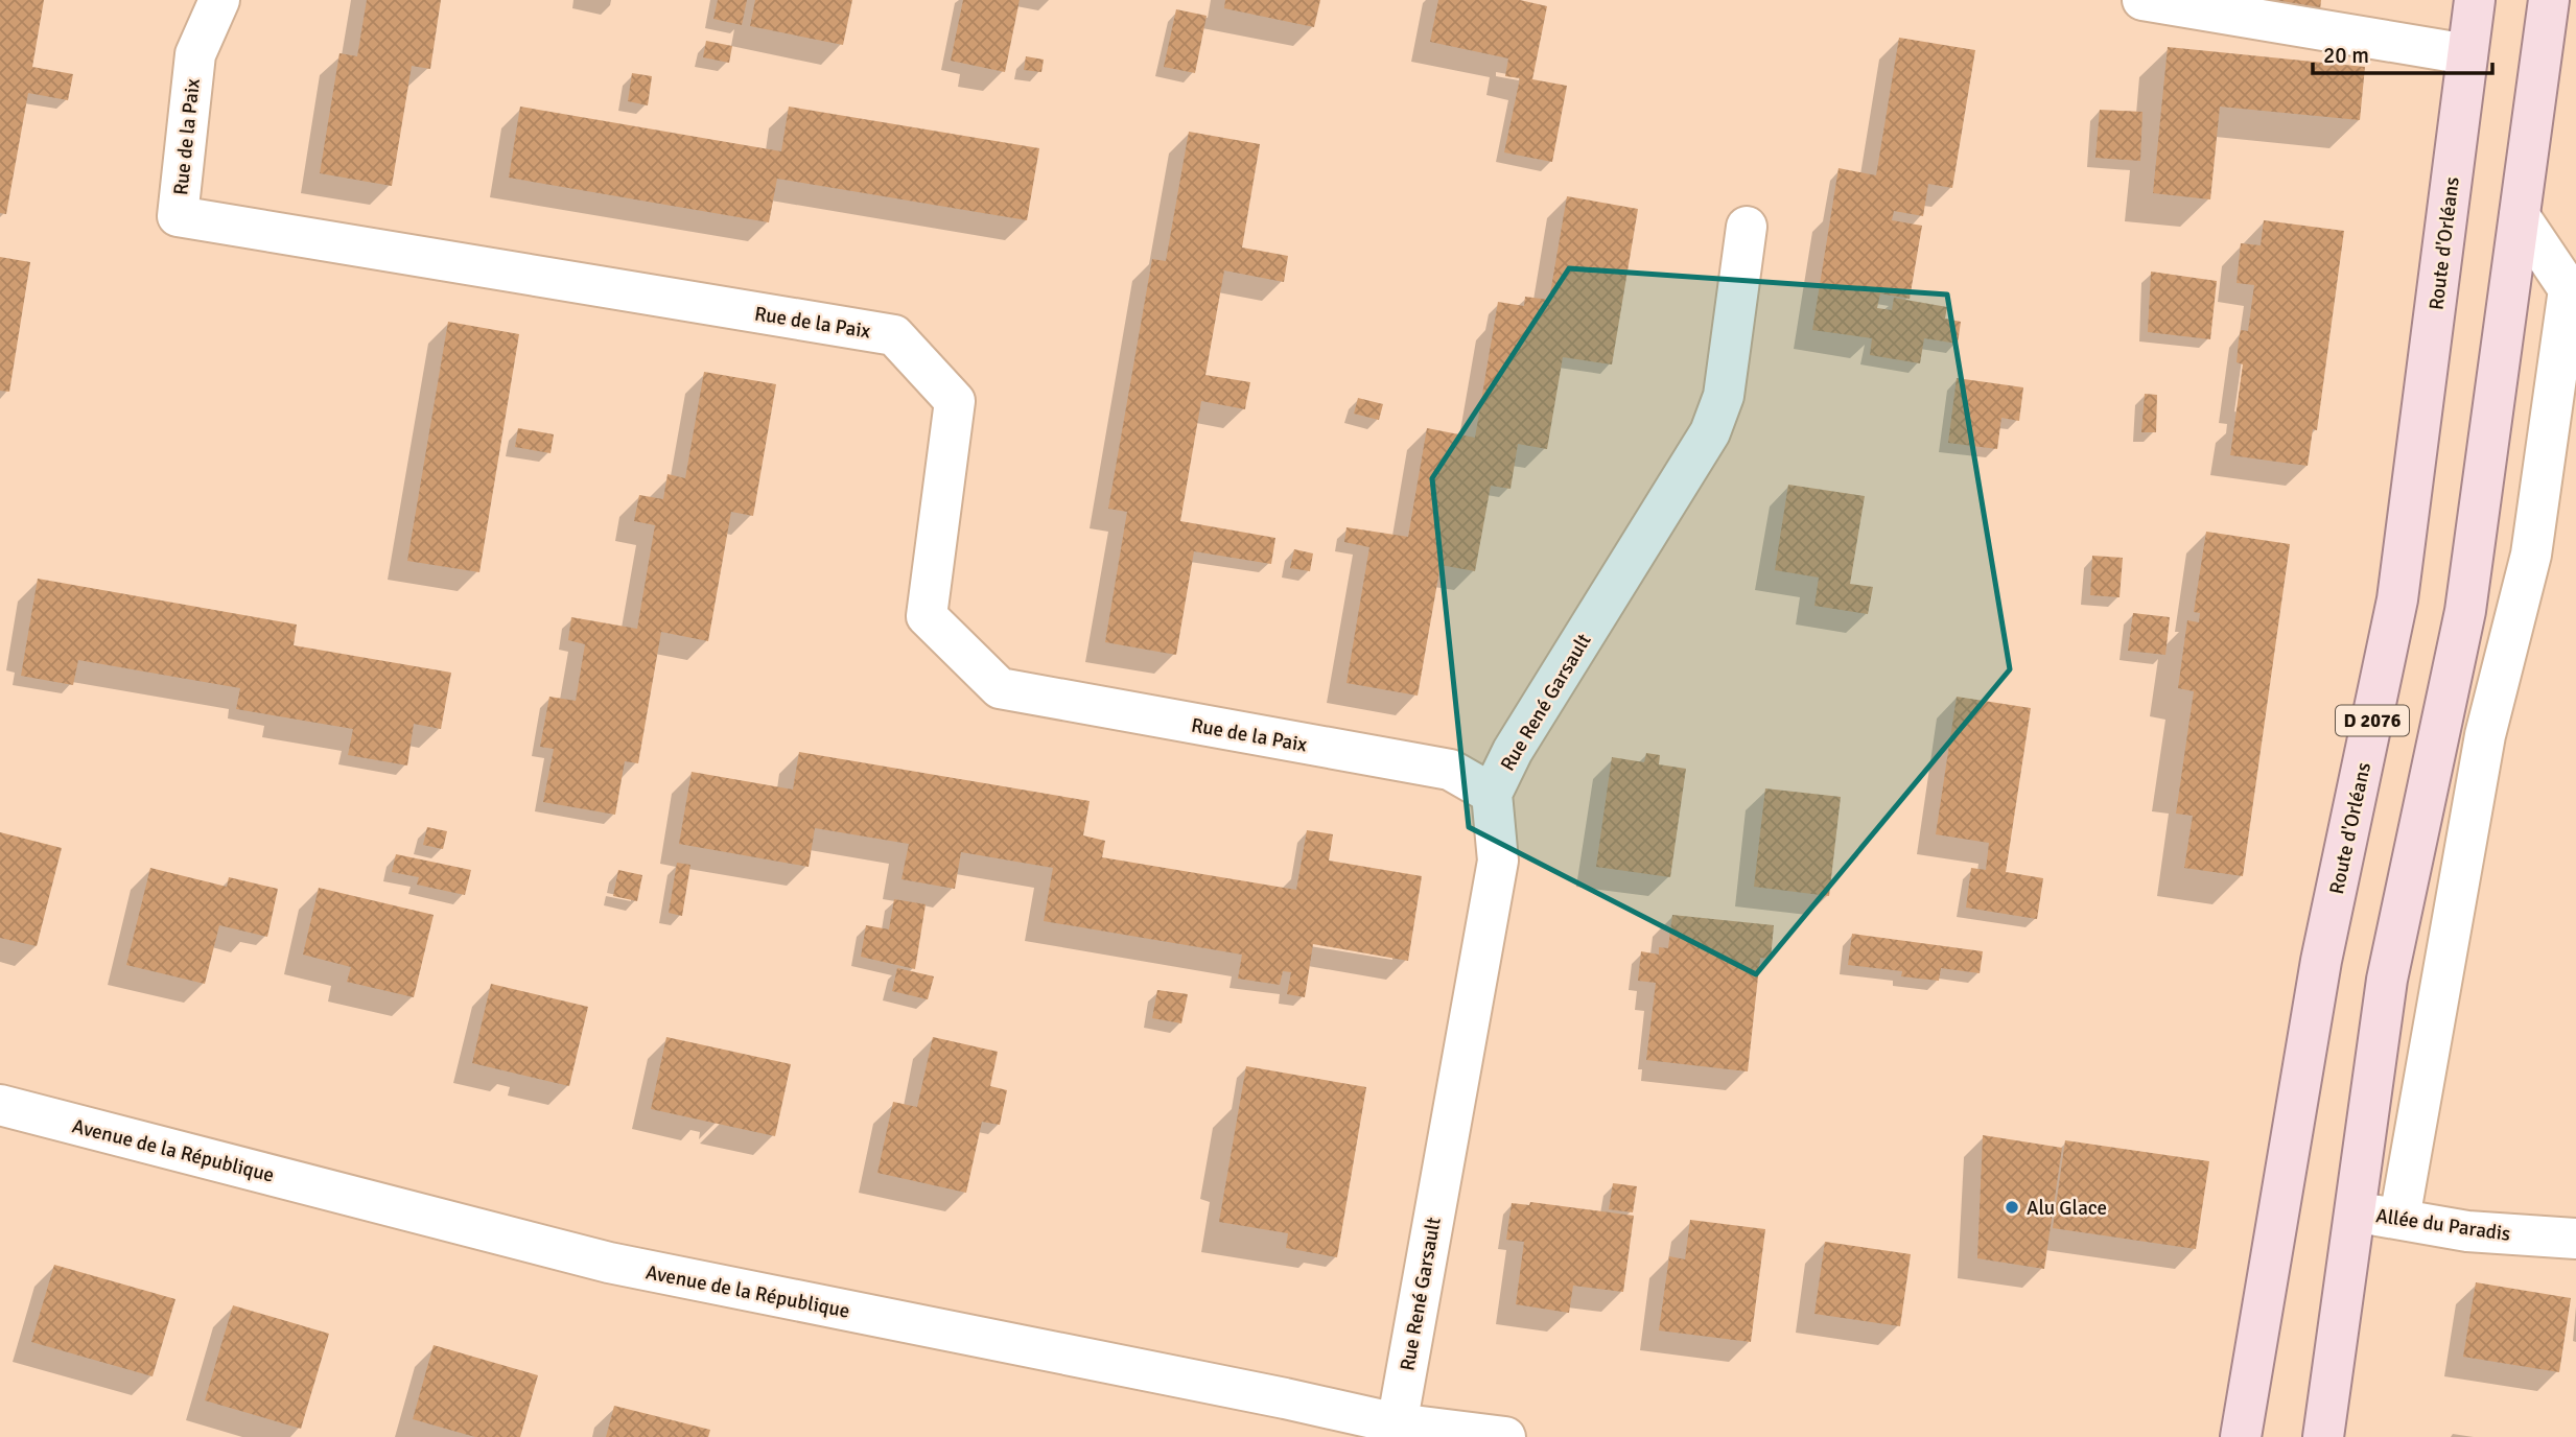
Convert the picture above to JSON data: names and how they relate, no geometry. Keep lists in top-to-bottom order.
{
  "streets": {
    "main road": ["Route d'Orléans", "D 2076"],
    "street": [
      "Rue de la Paix",
      "Rue René Garsault",
      "Avenue de la République",
      "Allée du Paradis"
    ]
  },
  "crossings": [
    ["Rue de la Paix", "Rue René Garsault"],
    ["Rue René Garsault", "Avenue de la République"],
    ["D 2076", "Allée du Paradis"]
  ],
  "places": ["Alu Glace"],
  "scale_bar": "20 m"
}
